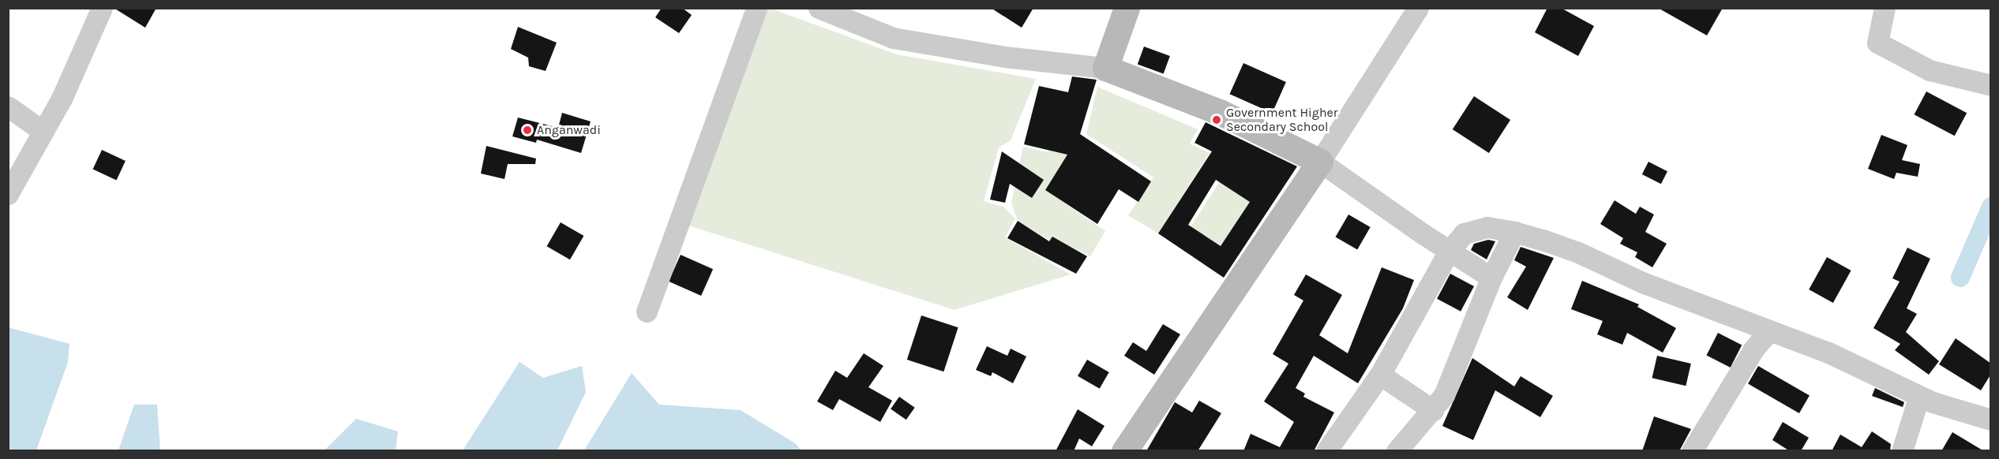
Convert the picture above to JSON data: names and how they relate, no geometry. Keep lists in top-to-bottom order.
{
  "places": ["Government Higher Secondary School", "Anganwadi"]
}
